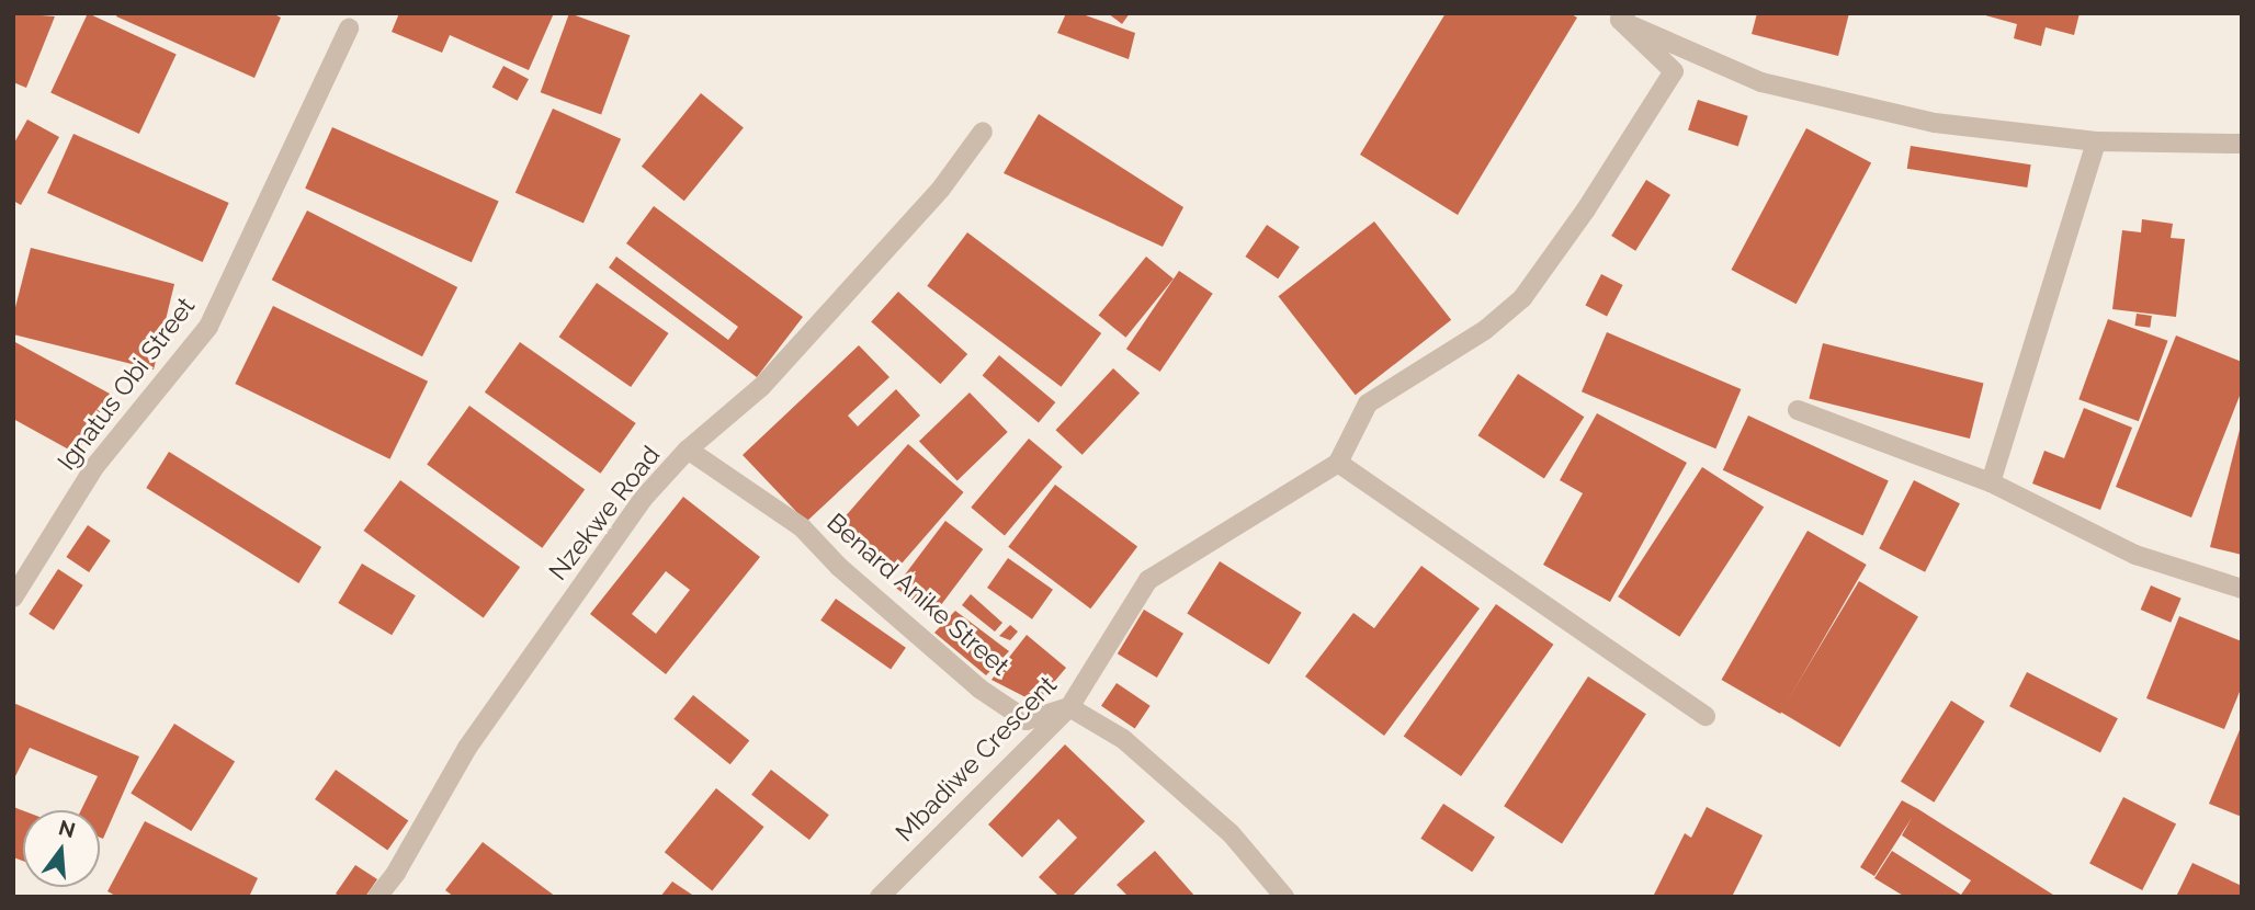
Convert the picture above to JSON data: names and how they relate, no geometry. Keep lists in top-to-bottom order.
{
  "streets": {
    "street": [
      "Ignatus Obi Street",
      "Nzekwe Road",
      "Benard Anike Street",
      "Mbadiwe Crescent"
    ]
  },
  "crossings": [
    ["Nzekwe Road", "Benard Anike Street"],
    ["Benard Anike Street", "Mbadiwe Crescent"]
  ],
  "north": "top"
}
